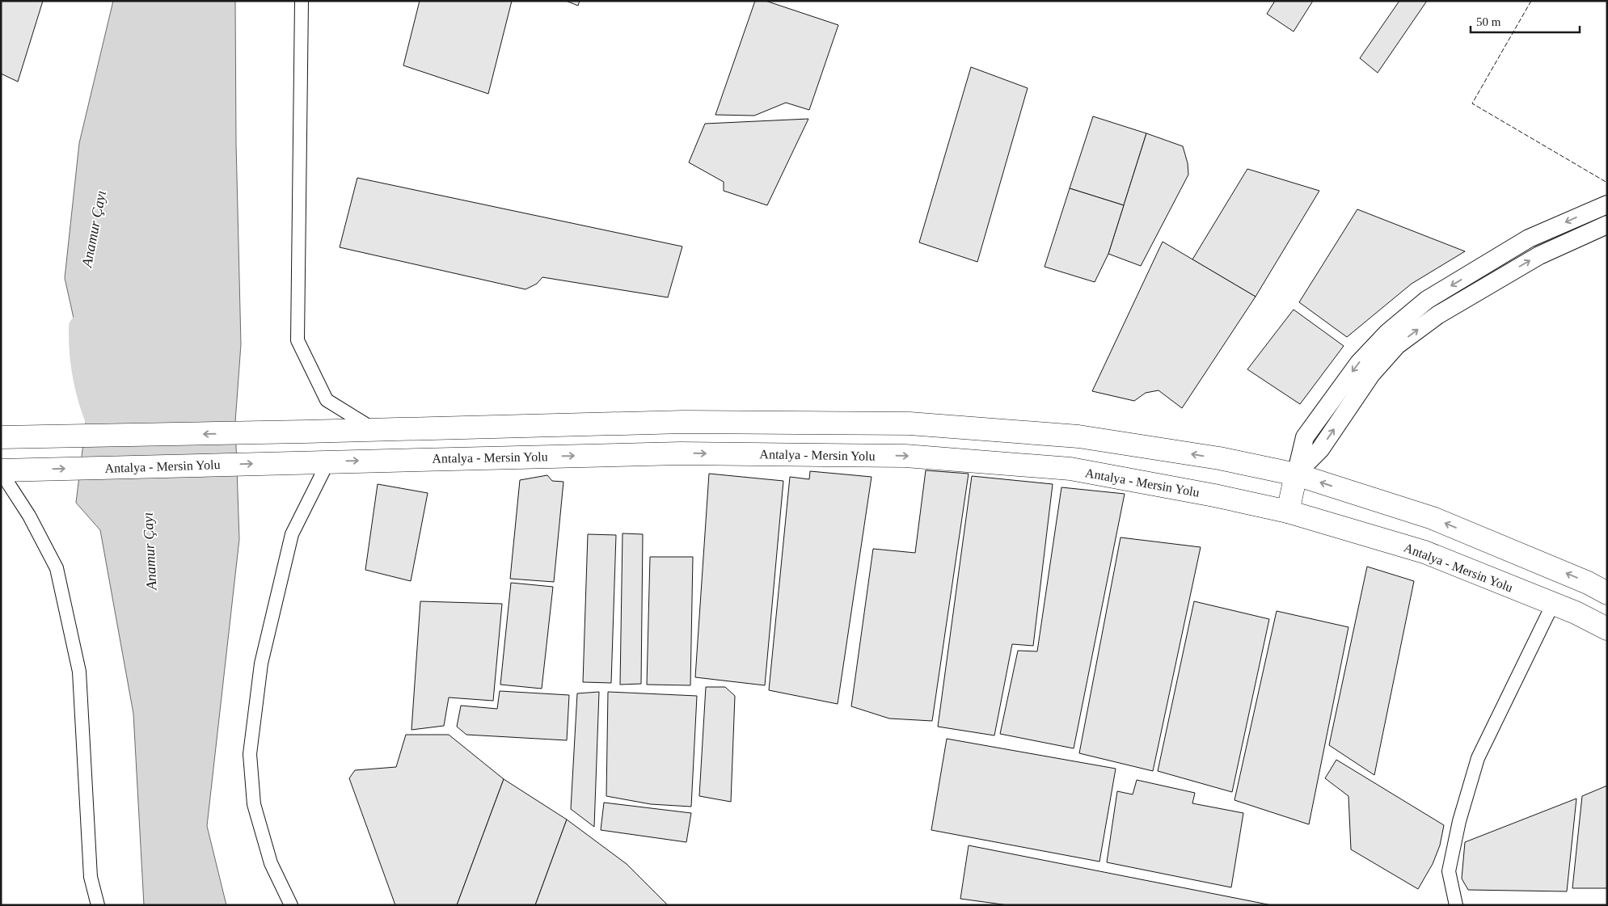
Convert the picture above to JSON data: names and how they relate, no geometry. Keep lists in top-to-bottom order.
{
  "streets": {
    "highway": ["Antalya - Mersin Yolu"]
  },
  "water": ["Anamur Çayı"],
  "scale_bar": "50 m"
}
